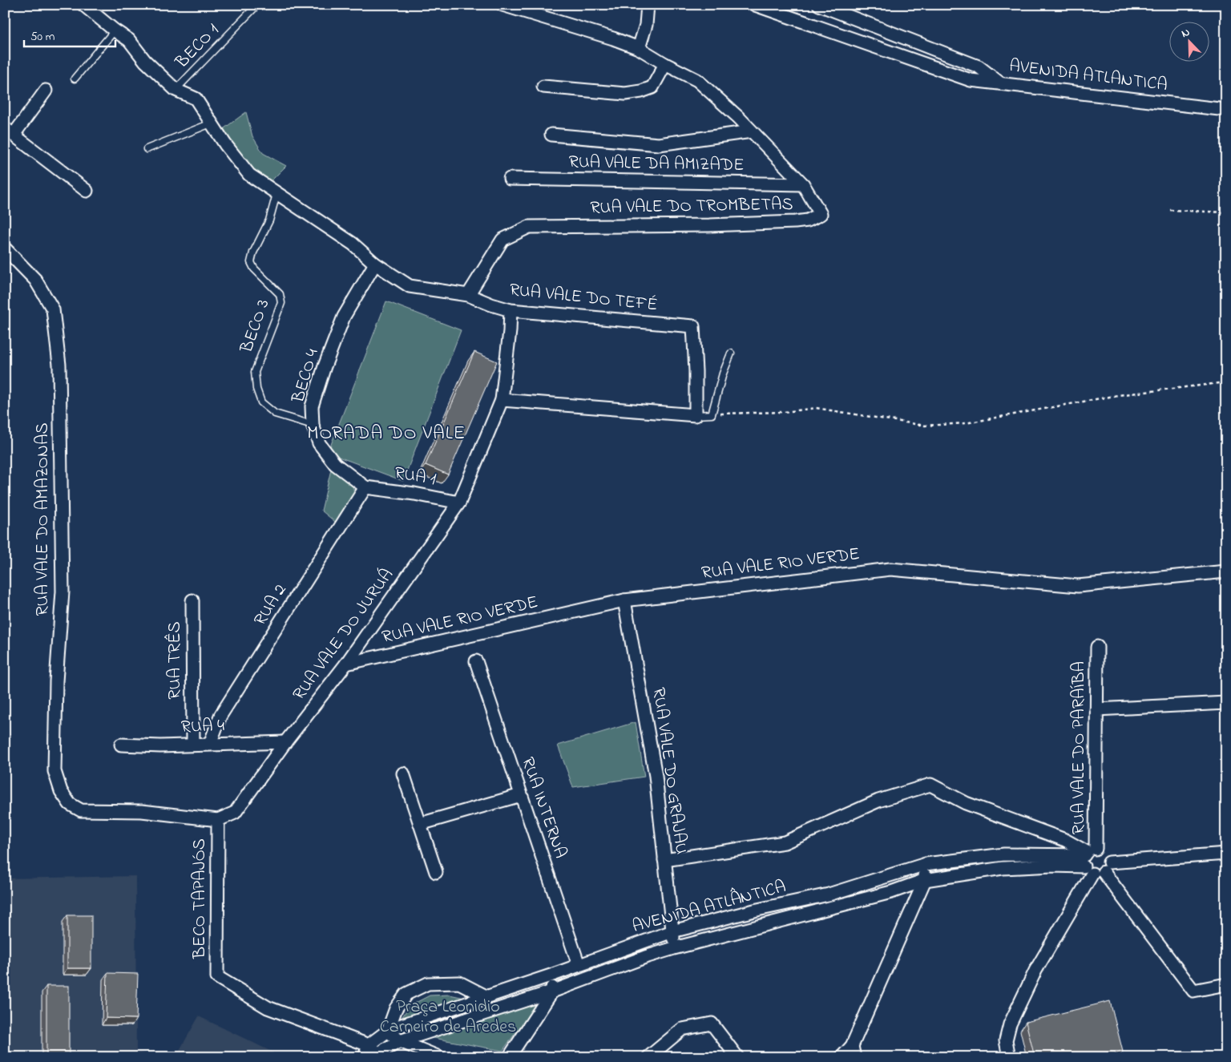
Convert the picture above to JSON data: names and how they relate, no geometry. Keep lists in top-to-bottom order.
{
  "streets": {
    "street": [
      "AVENIDA ATLANTICA",
      "RUA VALE DA AMIZADE",
      "RUA VALE DO TROMBETAS",
      "RUA VALE DO TEFÉ",
      "BECO 4",
      "RUA 1",
      "RUA VALE DO AMAZONAS",
      "RUA VALE RIO VERDE",
      "RUA 2",
      "RUA VALE DO JURUÁ",
      "RUA TRÊS",
      "RUA 4",
      "RUA VALE DO PARAÍBA",
      "RUA VALE DO GRAJAU",
      "RUA INTERNA",
      "BECO TAPAJÓS",
      "AVENIDA ATLÂNTICA"
    ],
    "lane": ["BECO 1", "BECO 3"]
  },
  "crossings": [
    ["BECO 1", "RUA VALE DO TEFÉ"],
    ["RUA VALE DA AMIZADE", "RUA VALE DO TROMBETAS"],
    ["RUA VALE DO TROMBETAS", "RUA VALE DO TEFÉ"],
    ["RUA VALE DO TEFÉ", "BECO 3"],
    ["RUA VALE DO TEFÉ", "BECO 4"],
    ["RUA VALE DO TEFÉ", "RUA VALE DO JURUÁ"],
    ["BECO 3", "BECO 4"],
    ["BECO 4", "RUA 1"],
    ["BECO 4", "RUA 2"],
    ["RUA 1", "RUA 2"],
    ["RUA 1", "RUA VALE DO JURUÁ"],
    ["RUA VALE DO AMAZONAS", "RUA VALE DO JURUÁ"],
    ["RUA VALE DO AMAZONAS", "BECO TAPAJÓS"],
    ["RUA VALE RIO VERDE", "RUA VALE DO JURUÁ"],
    ["RUA VALE RIO VERDE", "RUA VALE DO GRAJAU"],
    ["RUA 2", "RUA 4"],
    ["RUA VALE DO JURUÁ", "RUA 4"],
    ["RUA VALE DO JURUÁ", "BECO TAPAJÓS"],
    ["RUA TRÊS", "RUA 4"],
    ["RUA VALE DO PARAÍBA", "AVENIDA ATLÂNTICA"],
    ["RUA VALE DO GRAJAU", "AVENIDA ATLÂNTICA"],
    ["RUA INTERNA", "AVENIDA ATLÂNTICA"],
    ["BECO TAPAJÓS", "AVENIDA ATLÂNTICA"]
  ],
  "districts": ["MORADA DO VALE"],
  "parks": ["Praça Leonidio Carneiro de Aredes"],
  "scale_bar": "50 m",
  "north": "top left"
}
